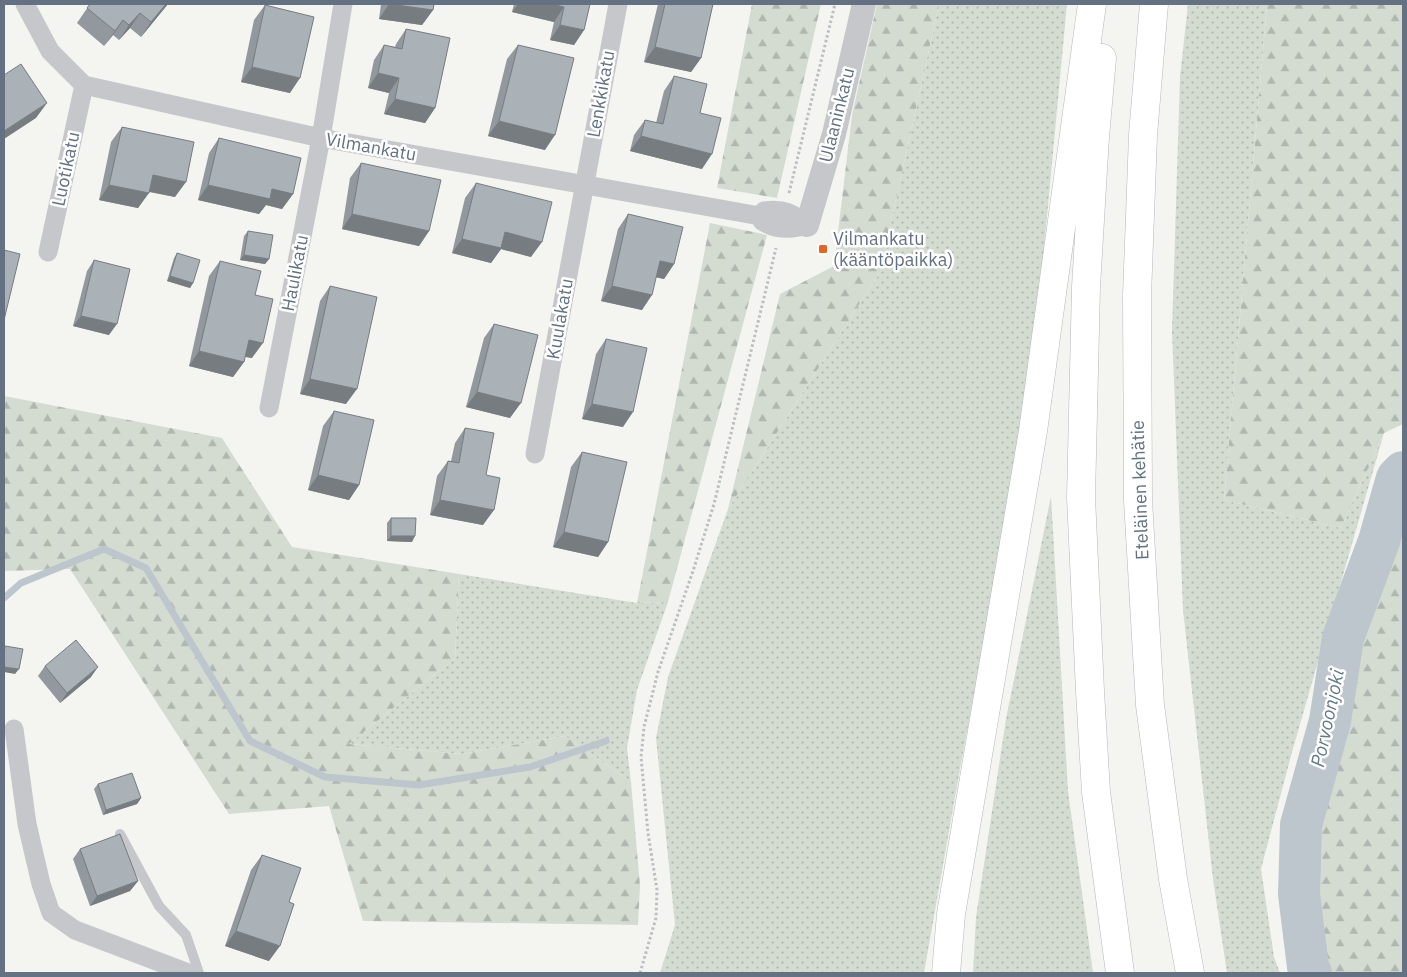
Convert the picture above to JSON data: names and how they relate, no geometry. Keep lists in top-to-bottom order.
{
  "streets": {
    "highway": ["Eteläinen kehätie"],
    "street": [
      "Lenkkikatu",
      "Ulaaninkatu",
      "Vilmankatu",
      "Luotikatu",
      "Haulikatu",
      "Kuulakatu"
    ]
  },
  "crossings": [
    ["Lenkkikatu", "Vilmankatu"],
    ["Lenkkikatu", "Kuulakatu"],
    ["Vilmankatu", "Luotikatu"],
    ["Vilmankatu", "Haulikatu"],
    ["Vilmankatu", "Kuulakatu"]
  ],
  "water": ["Porvoonjoki"],
  "places": {
    "transit": ["Vilmankatu (kääntöpaikka)"]
  }
}
